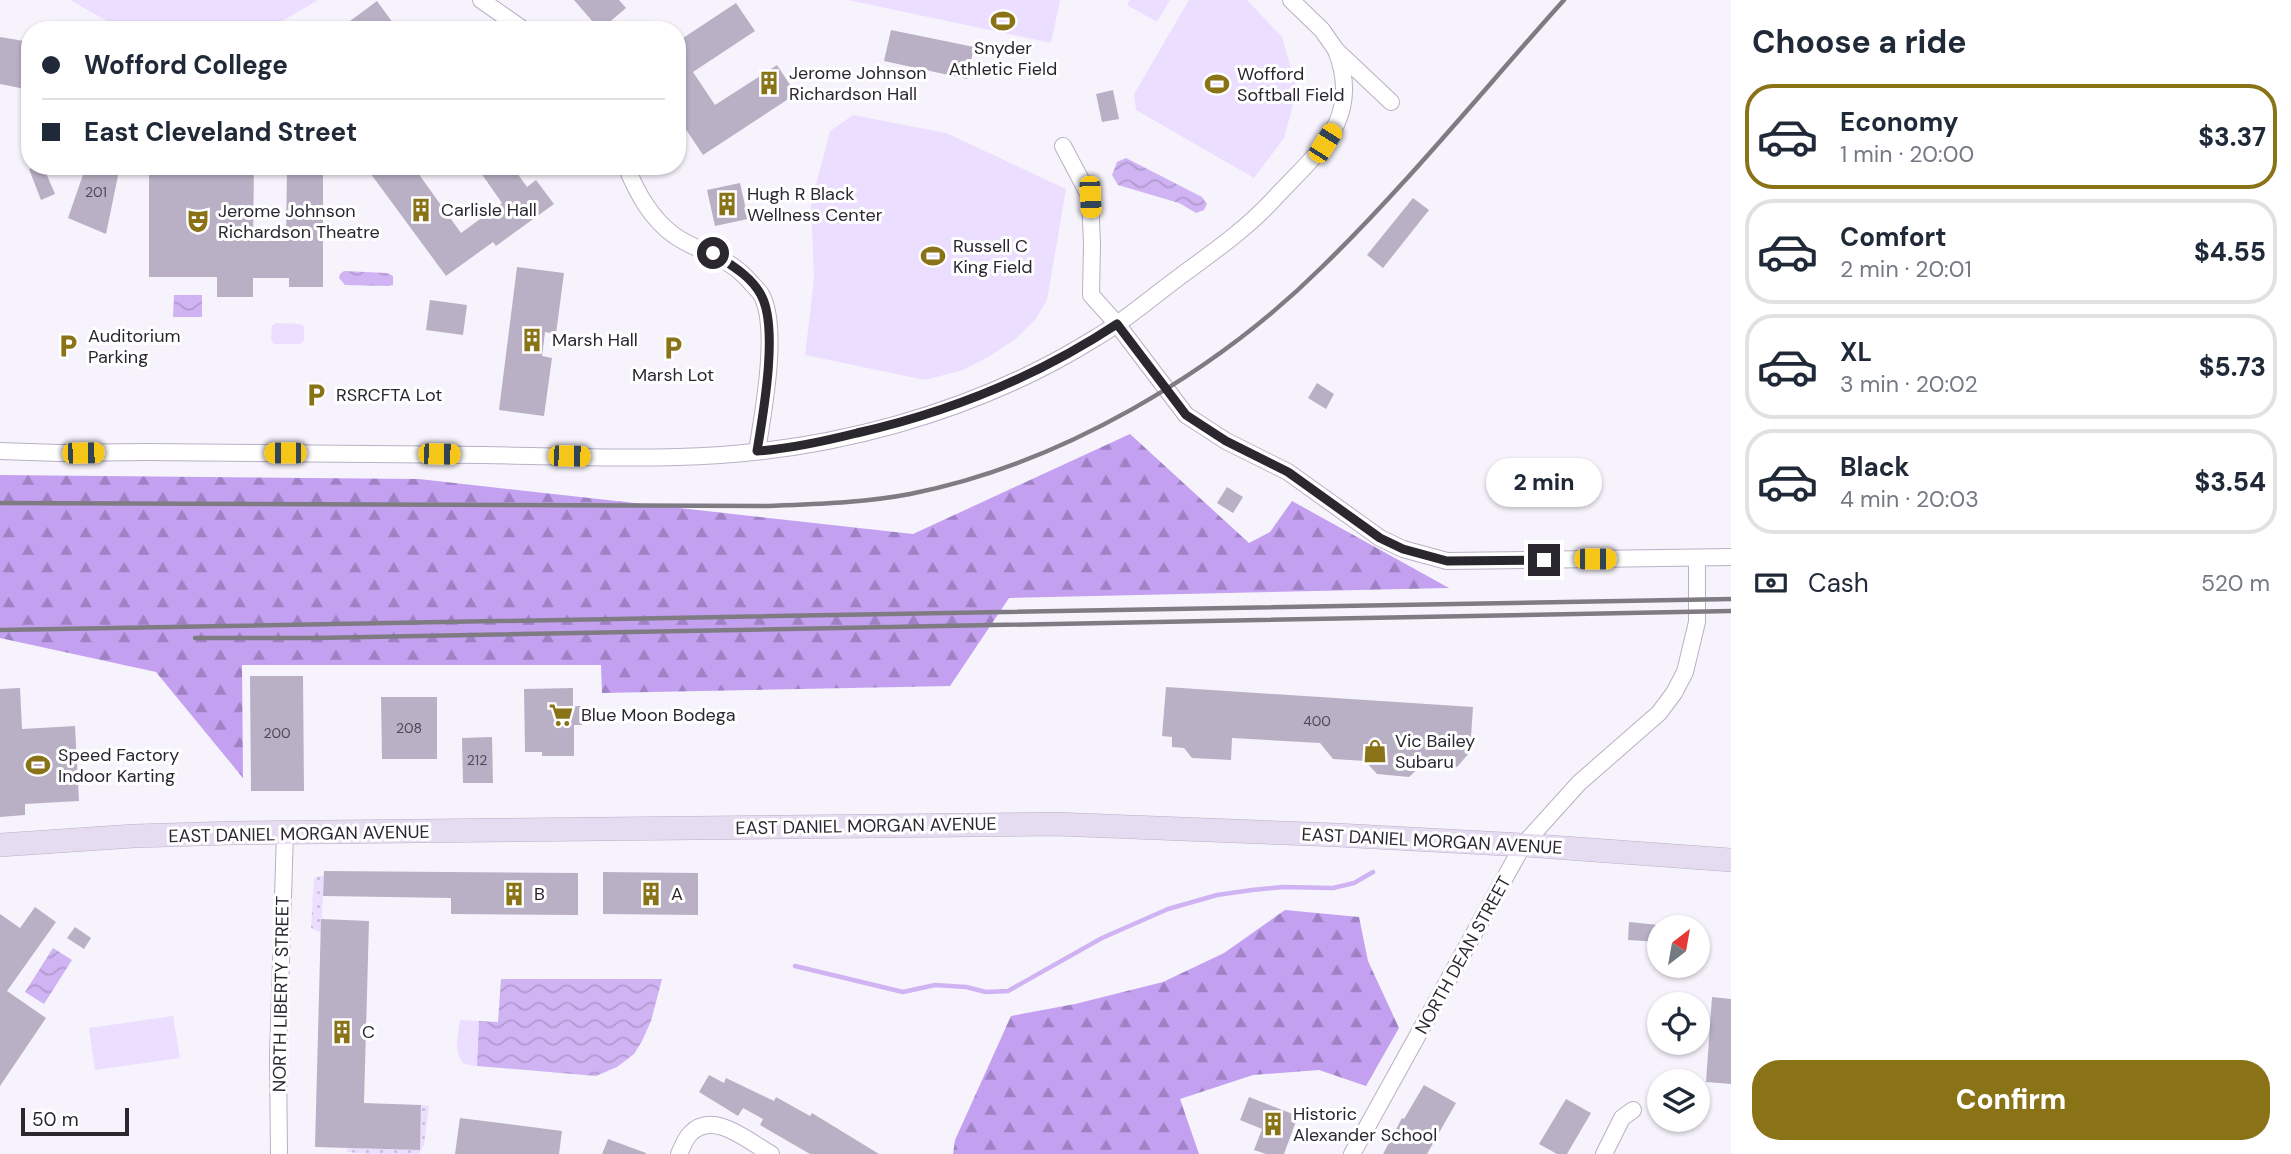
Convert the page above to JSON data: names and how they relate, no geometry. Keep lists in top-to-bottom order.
{
  "streets": {
    "main road": ["EAST DANIEL MORGAN AVENUE"],
    "street": ["NORTH DEAN STREET", "NORTH LIBERTY STREET"]
  },
  "crossings": [
    ["EAST DANIEL MORGAN AVENUE", "NORTH DEAN STREET"],
    ["EAST DANIEL MORGAN AVENUE", "NORTH LIBERTY STREET"]
  ],
  "places": {
    "sports": [
      "Snyder Athletic Field",
      "Wofford Softball Field",
      "Russell C King Field",
      "Speed Factory Indoor Karting"
    ],
    "building": [
      "Jerome Johnson Richardson Hall",
      "Hugh R Black Wellness Center",
      "Carlisle Hall",
      "Marsh Hall",
      "B",
      "A",
      "C",
      "Historic Alexander School"
    ],
    "theatre": ["Jerome Johnson Richardson Theatre"],
    "parking": ["Auditorium Parking", "Marsh Lot", "RSRCFTA Lot"],
    "supermarket": ["Blue Moon Bodega"],
    "shop": ["Vic Bailey Subaru"]
  },
  "house_numbers": [
    "201",
    "400",
    "208",
    "200",
    "212"
  ],
  "scale_bar": "50 m",
  "north": "top right",
  "page": {
    "heading": "Choose a ride",
    "banner": ["Wofford College", "East Cleveland Street"],
    "list": [
      {
        "name": "Economy",
        "note": "1 min · 20:00",
        "value": "$3.37"
      },
      {
        "name": "Comfort",
        "note": "2 min · 20:01",
        "value": "$4.55"
      },
      {
        "name": "XL",
        "note": "3 min · 20:02",
        "value": "$5.73"
      },
      {
        "name": "Black",
        "note": "4 min · 20:03",
        "value": "$3.54"
      }
    ],
    "bubble": "2 min",
    "pay": ["Cash", "520 m"],
    "buttons": "Confirm",
    "scale": "50 m"
  }
}
